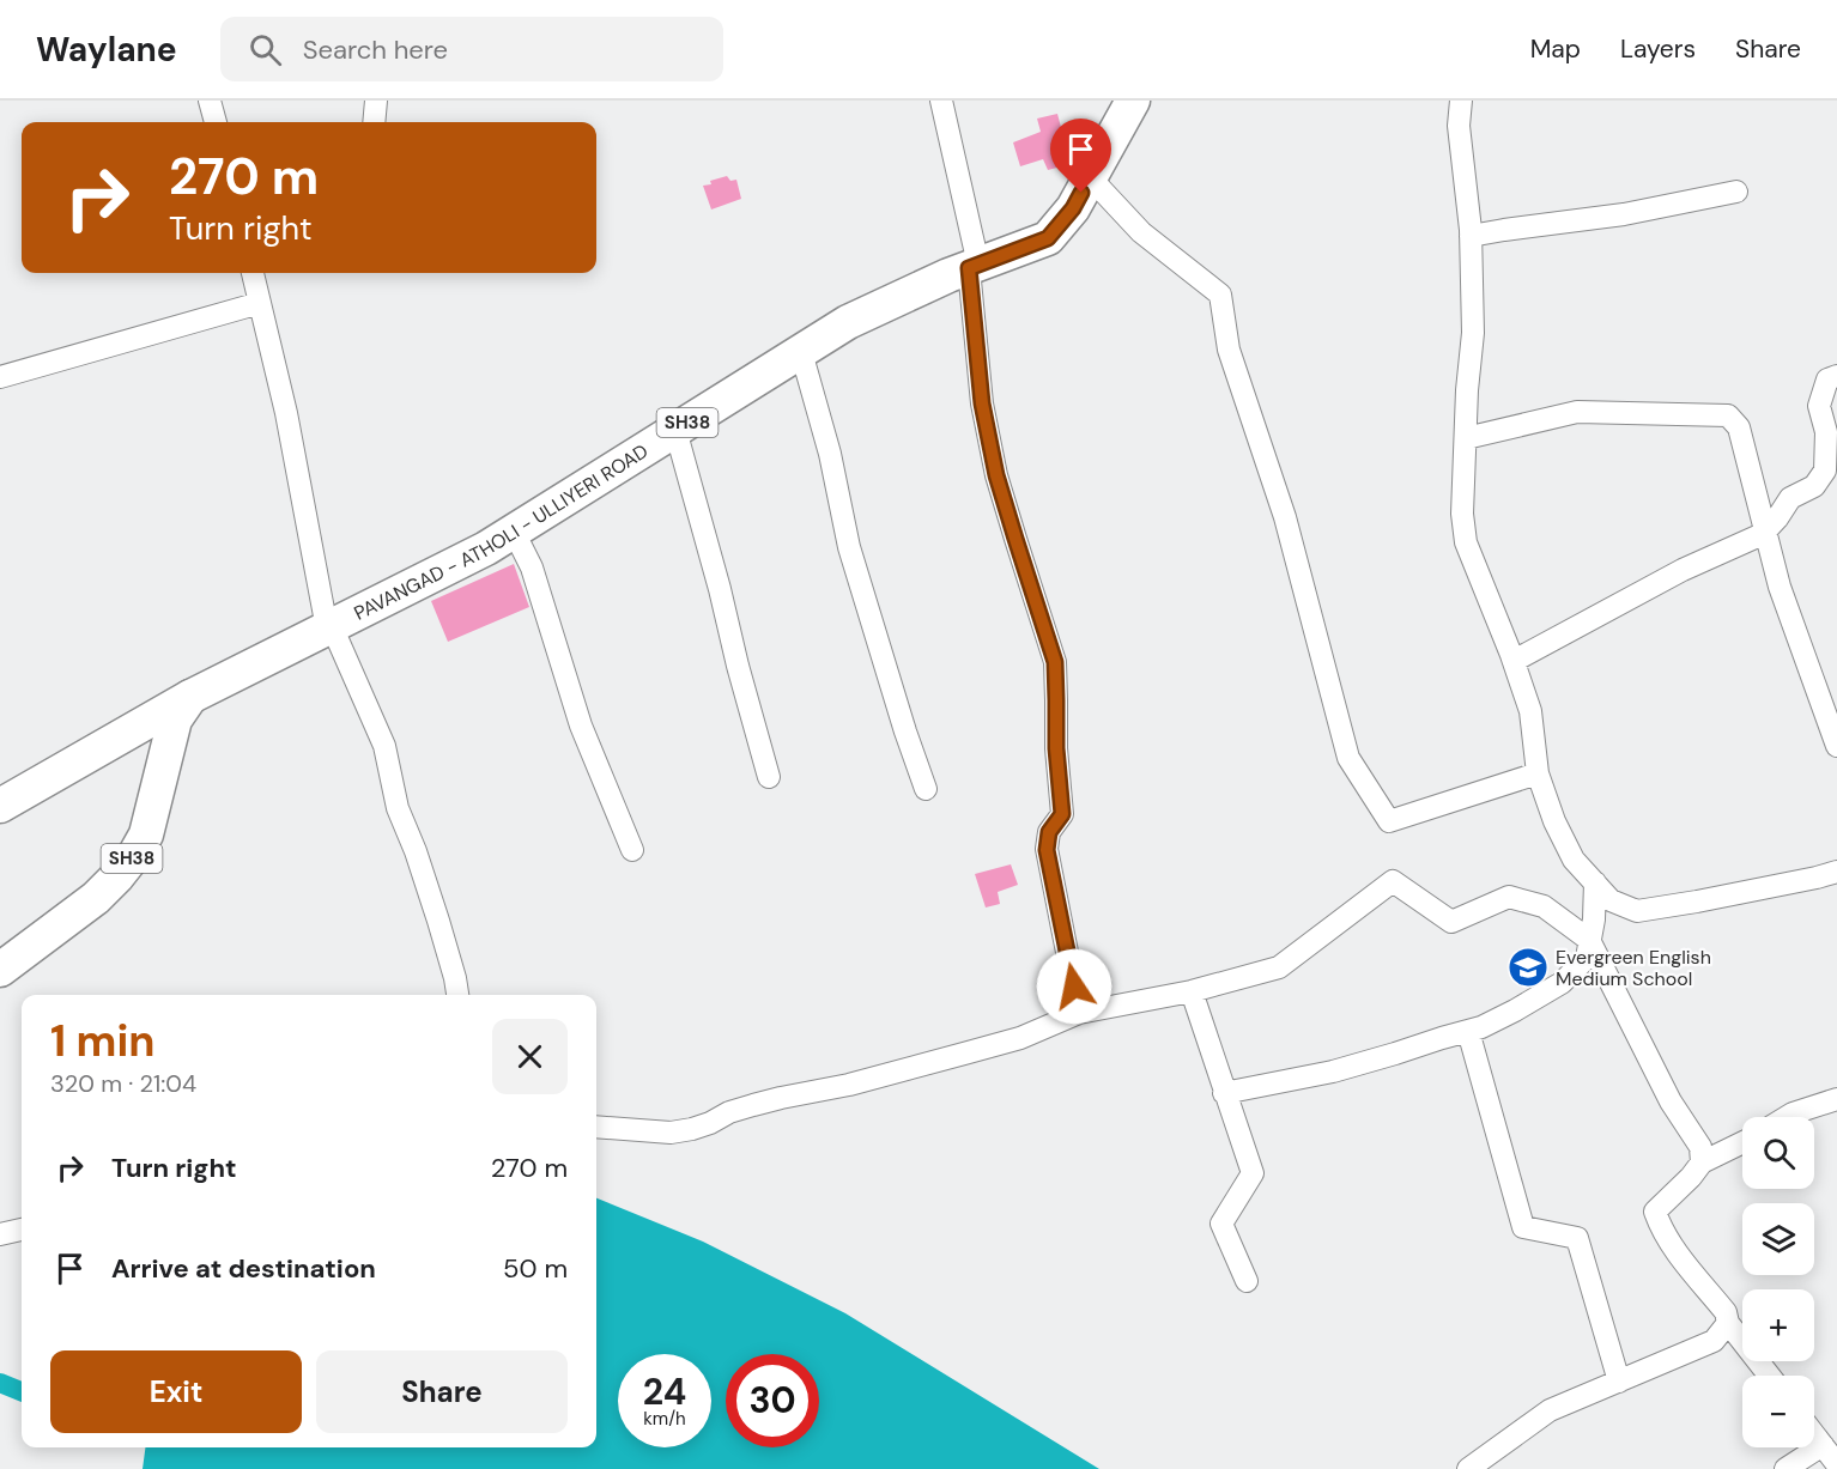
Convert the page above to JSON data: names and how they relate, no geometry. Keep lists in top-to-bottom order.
{
  "streets": {
    "main road": ["SH38", "PAVANGAD - ATHOLI - ULLIYERI ROAD"]
  },
  "crossings": [
    ["SH38", "PAVANGAD - ATHOLI - ULLIYERI ROAD"]
  ],
  "places": {
    "school or university": ["Evergreen English Medium School"]
  },
  "page": {
    "header": "Waylane",
    "search": "Search here",
    "nav": ["Map", "Layers", "Share"],
    "turn": ["270 m", "Turn right"],
    "heading": ["1 min", "320 m · 21:04"],
    "map_buttons": ["+", "−"],
    "list": [
      {
        "name": "Turn right",
        "value": "270 m"
      },
      {
        "name": "Arrive at destination",
        "value": "50 m"
      }
    ],
    "buttons": ["Exit", "Share"],
    "speed": "24 km/h",
    "limit": "30"
  }
}
